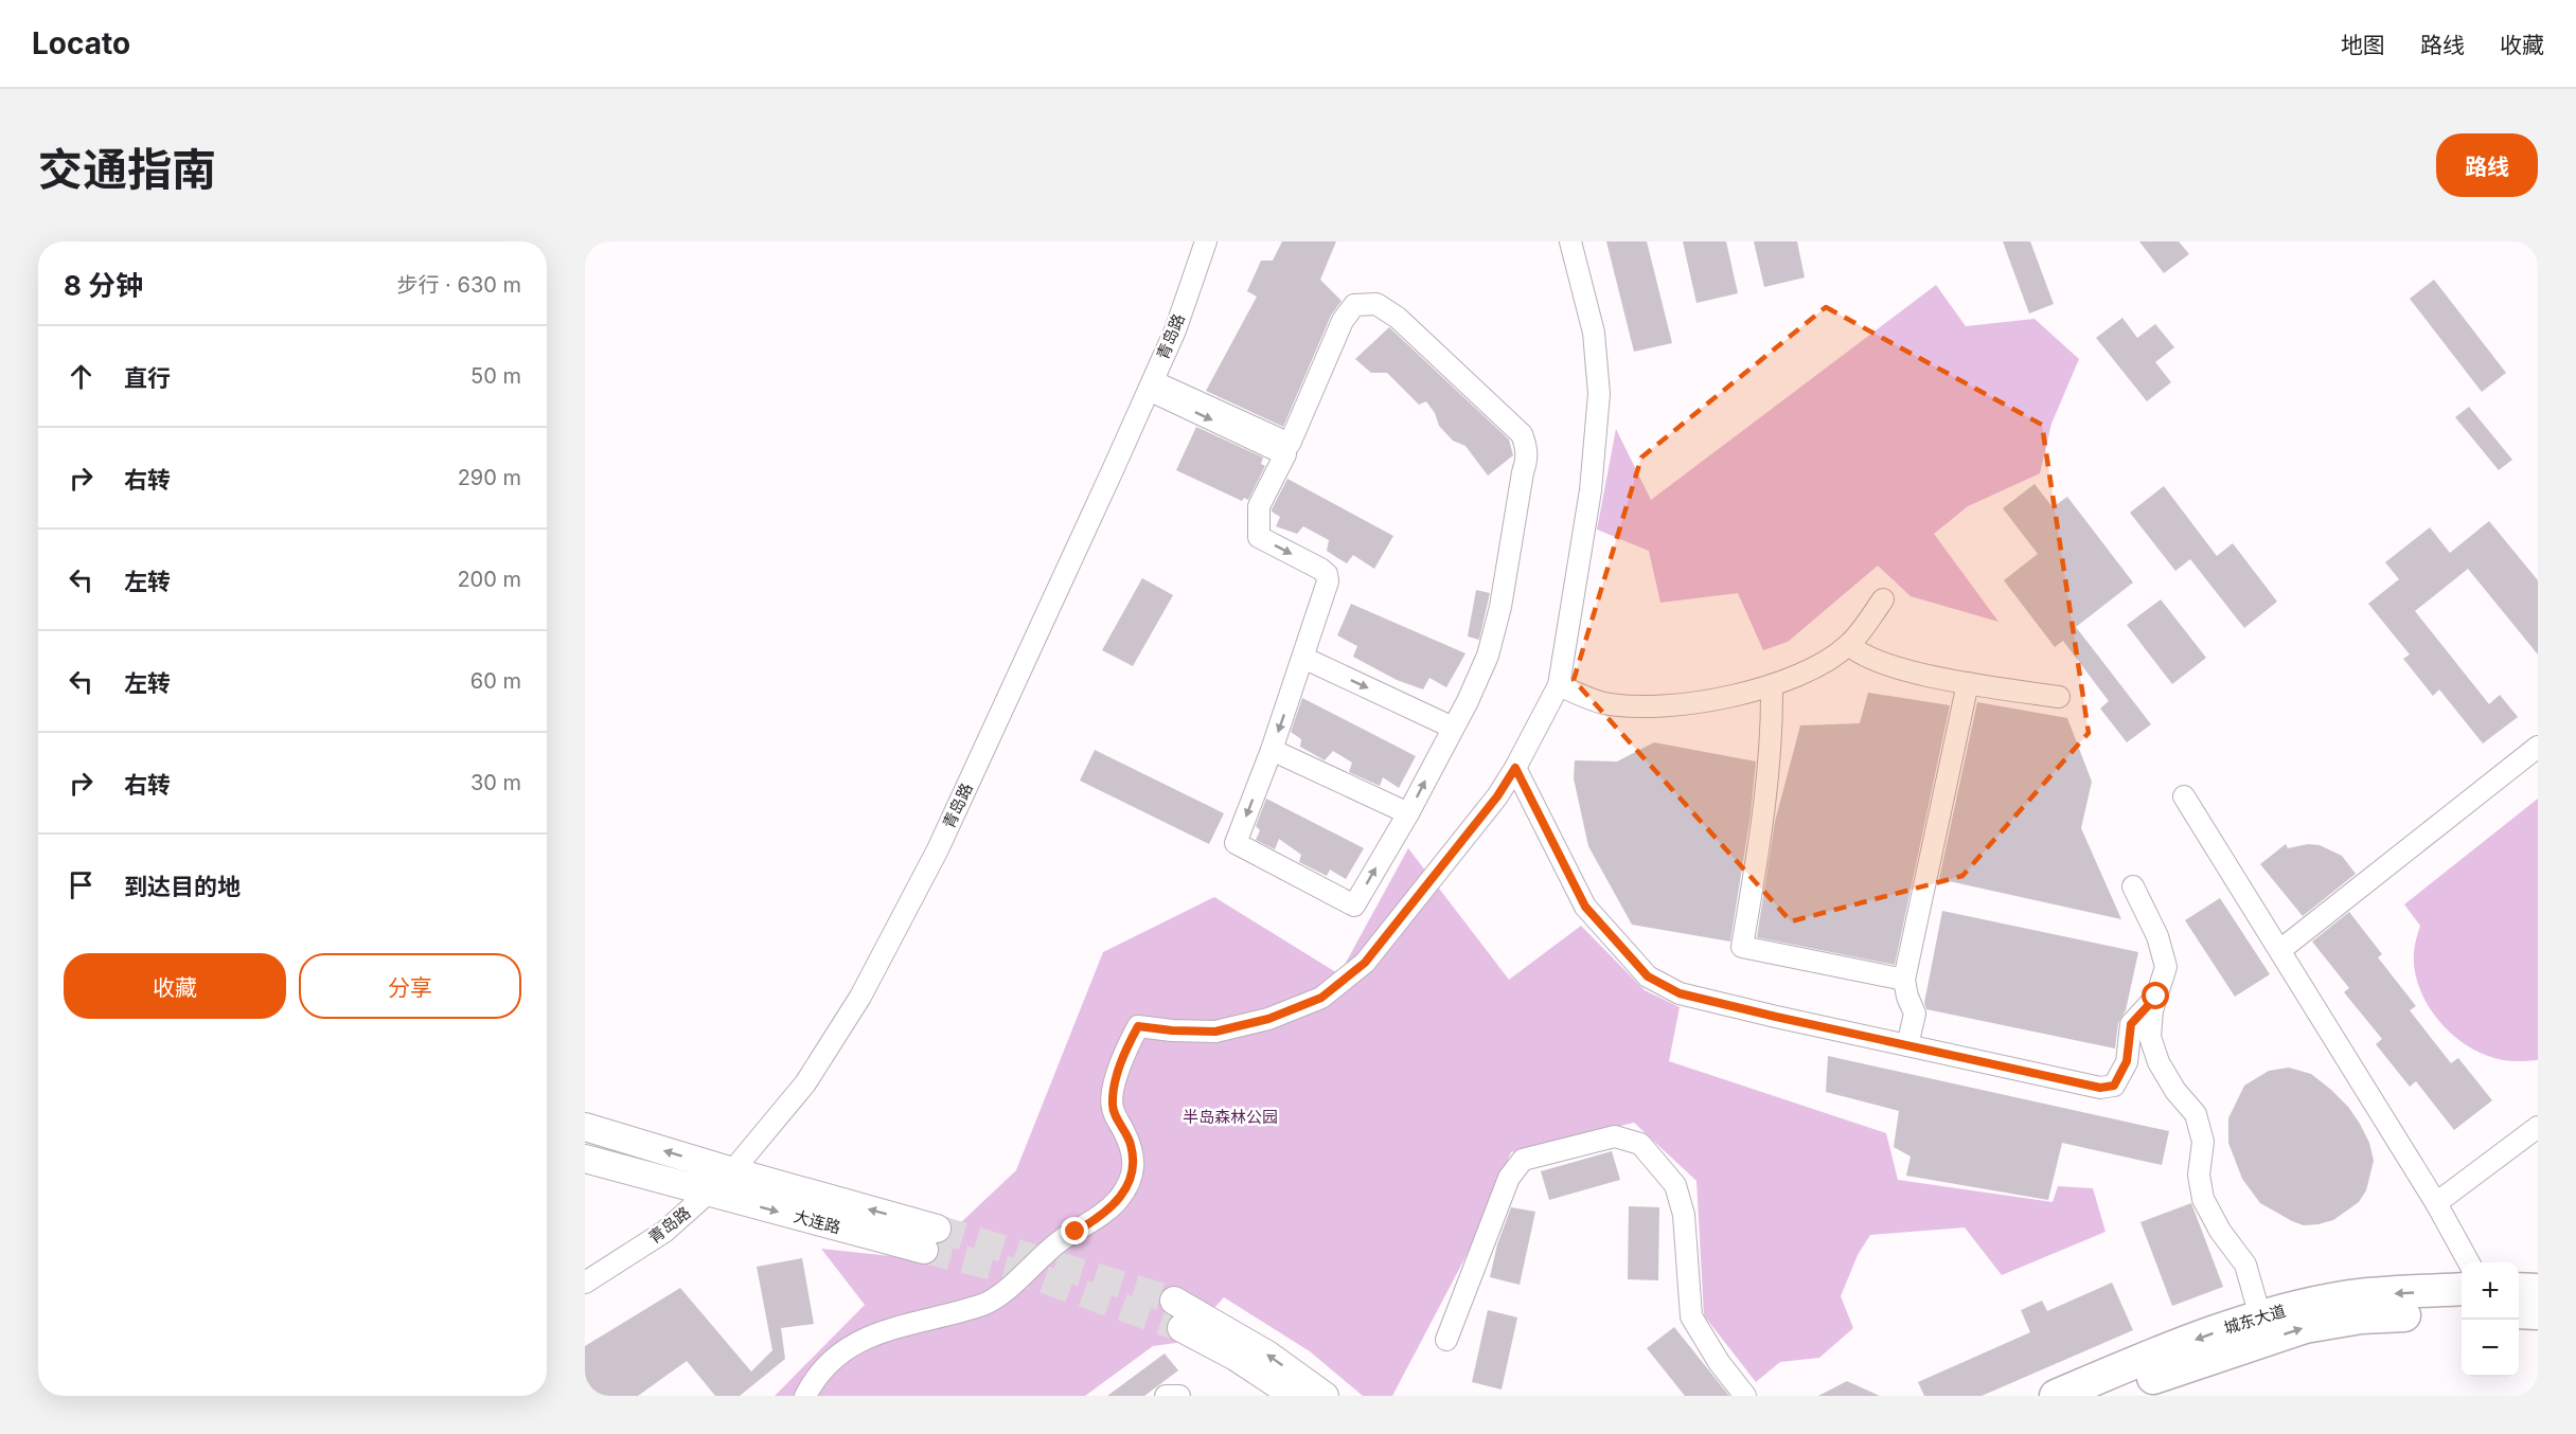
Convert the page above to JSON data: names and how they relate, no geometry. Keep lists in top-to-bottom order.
{
  "streets": {
    "highway": ["城东大道"],
    "main road": ["大连路"],
    "street": ["青岛路"]
  },
  "crossings": [
    ["青岛路", "大连路"]
  ],
  "parks": ["半岛森林公园"],
  "page": {
    "header": "Locato",
    "nav": ["地图", "路线", "收藏"],
    "title": "交通指南",
    "buttons": [
      "路线",
      ["收藏", "分享"]
    ],
    "heading": ["8 分钟", "步行 · 630 m"],
    "list": [
      ["直行", "50 m"],
      ["右转", "290 m"],
      ["左转", "200 m"],
      ["左转", "60 m"],
      ["右转", "30 m"],
      "到达目的地"
    ],
    "map_buttons": ["+", "−"]
  }
}
